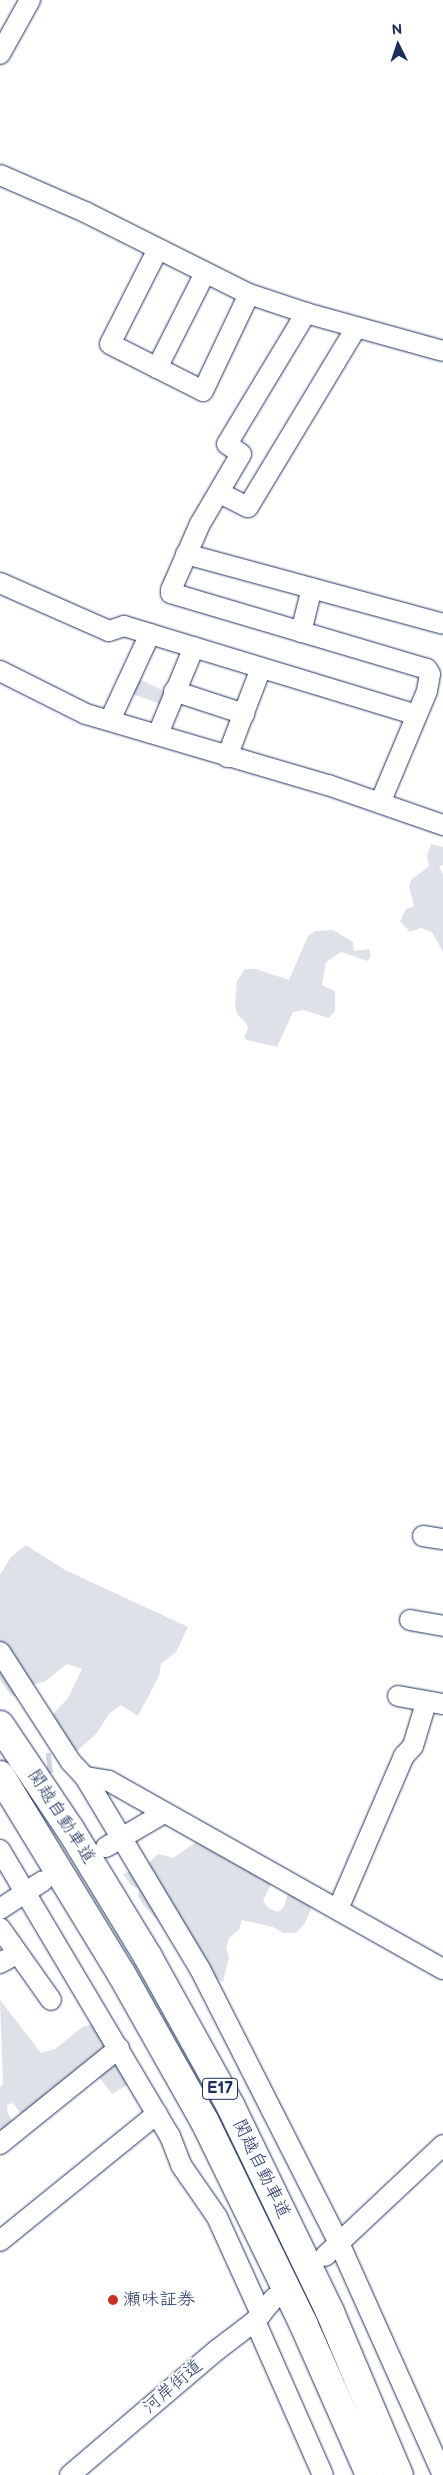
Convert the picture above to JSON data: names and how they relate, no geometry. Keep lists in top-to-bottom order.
{
  "streets": {
    "highway": ["関越自動車道", "E17"],
    "street": ["河岸街道"]
  },
  "places": ["瀬味証券"],
  "north": "top"
}
